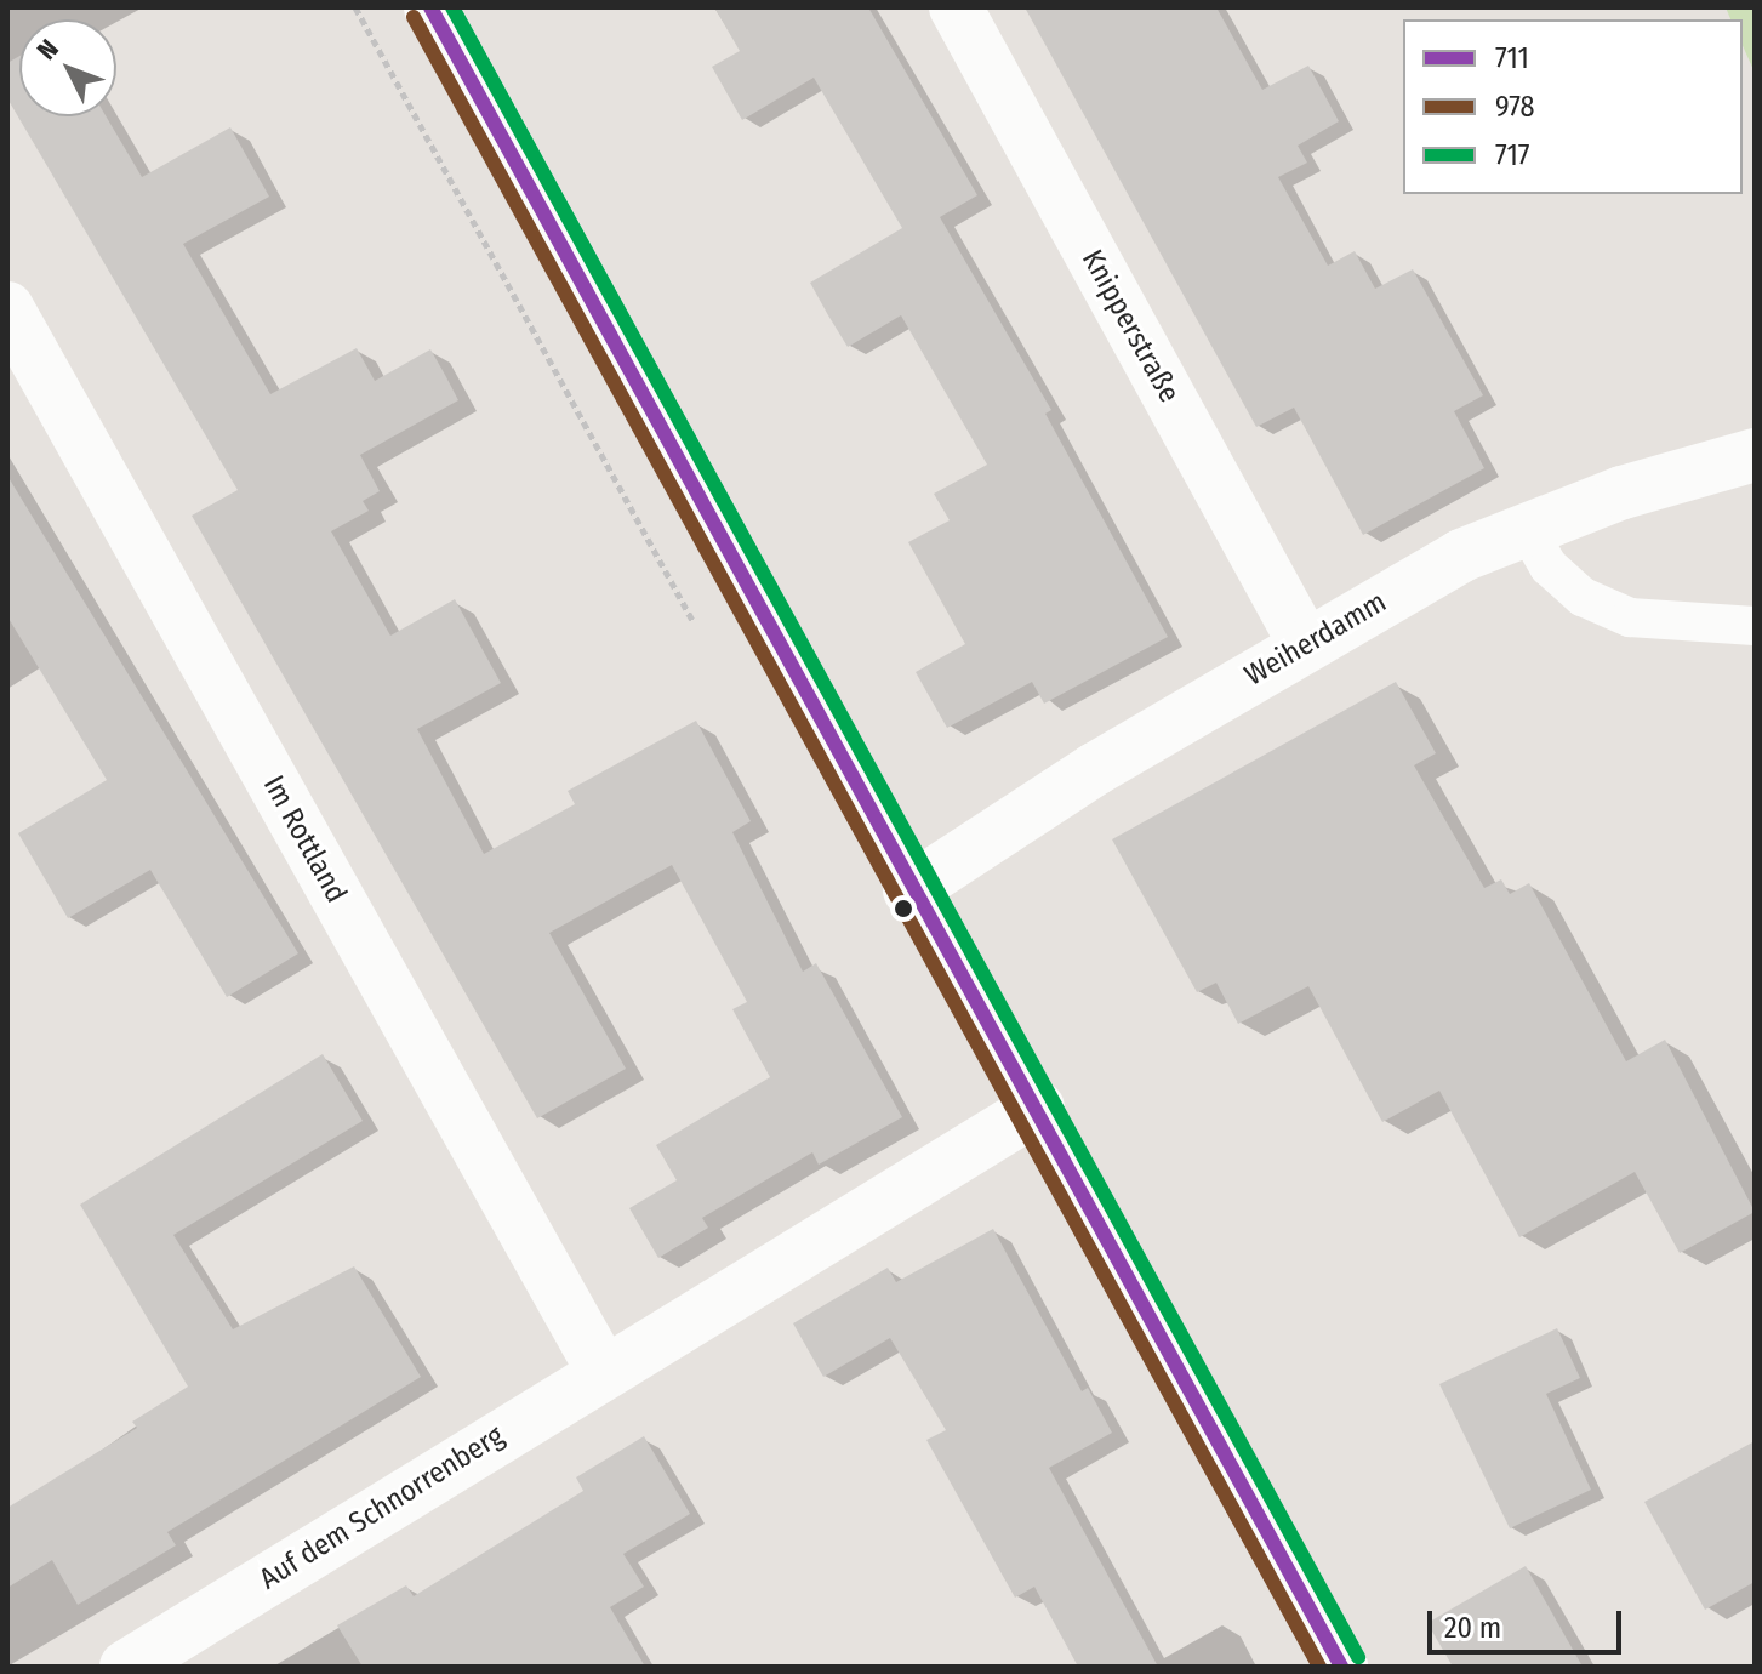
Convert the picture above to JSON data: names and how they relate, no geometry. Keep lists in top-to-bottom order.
{
  "streets": {
    "street": [
      "Knipperstraße",
      "Weiherdamm",
      "Im Rottland",
      "Auf dem Schnorrenberg"
    ]
  },
  "crossings": [
    ["Knipperstraße", "Weiherdamm"],
    ["Im Rottland", "Auf dem Schnorrenberg"]
  ],
  "lines": ["transit line 711", "transit line 717", "transit line 978"],
  "legend": ["711", "978", "717"],
  "scale_bar": "20 m",
  "north": "top left"
}
